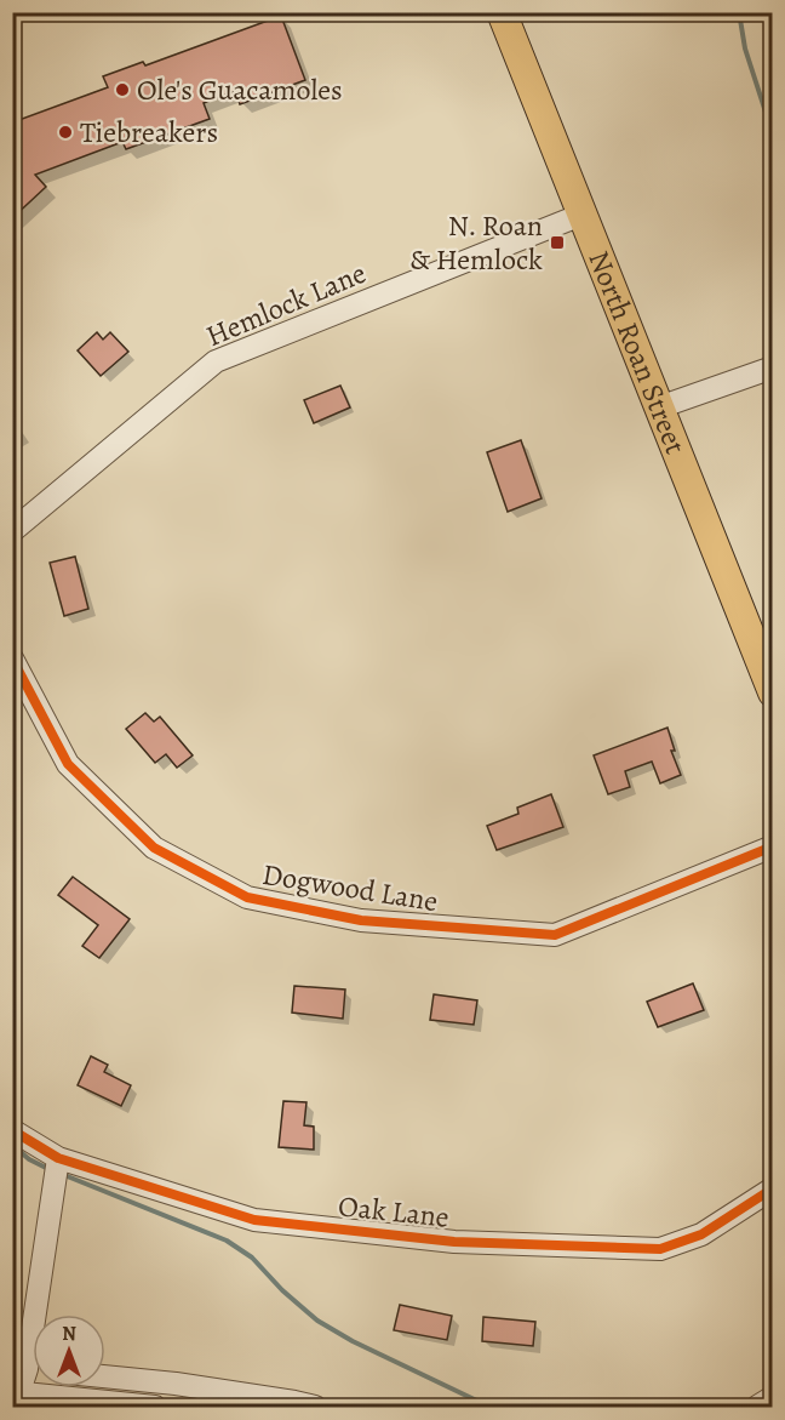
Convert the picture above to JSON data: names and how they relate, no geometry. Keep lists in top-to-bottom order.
{
  "streets": {
    "main road": ["North Roan Street"],
    "street": ["Hemlock Lane", "Dogwood Lane", "Oak Lane"]
  },
  "crossings": [
    ["Hemlock Lane", "North Roan Street"]
  ],
  "places": {
    "other": ["Ole's Guacamoles", "Tiebreakers"],
    "transit": ["N. Roan & Hemlock"]
  },
  "north": "top"
}
